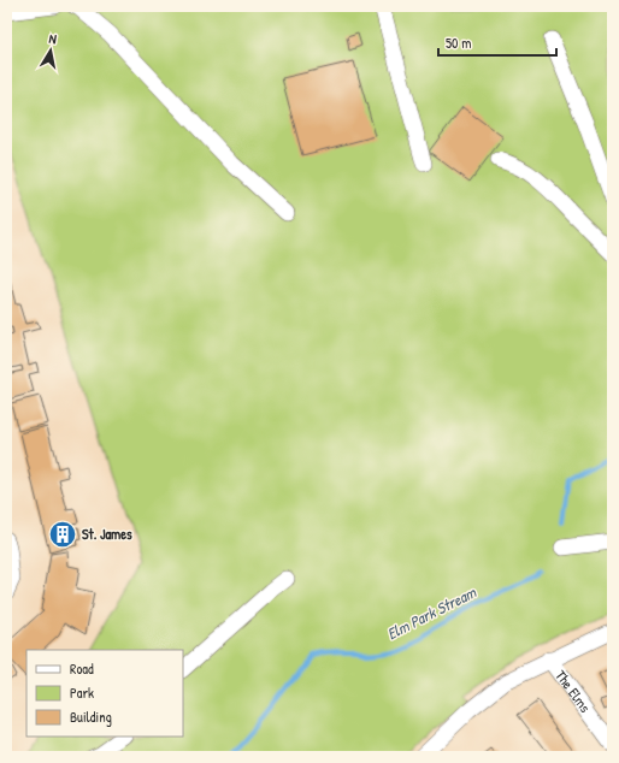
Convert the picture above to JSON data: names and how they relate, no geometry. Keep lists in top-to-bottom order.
{
  "streets": {
    "street": ["The Elms"]
  },
  "water": ["Elm Park Stream"],
  "places": {
    "building": ["St. James"]
  },
  "legend": ["Road", "Park", "Building"],
  "scale_bar": "50 m",
  "north": "top"
}
